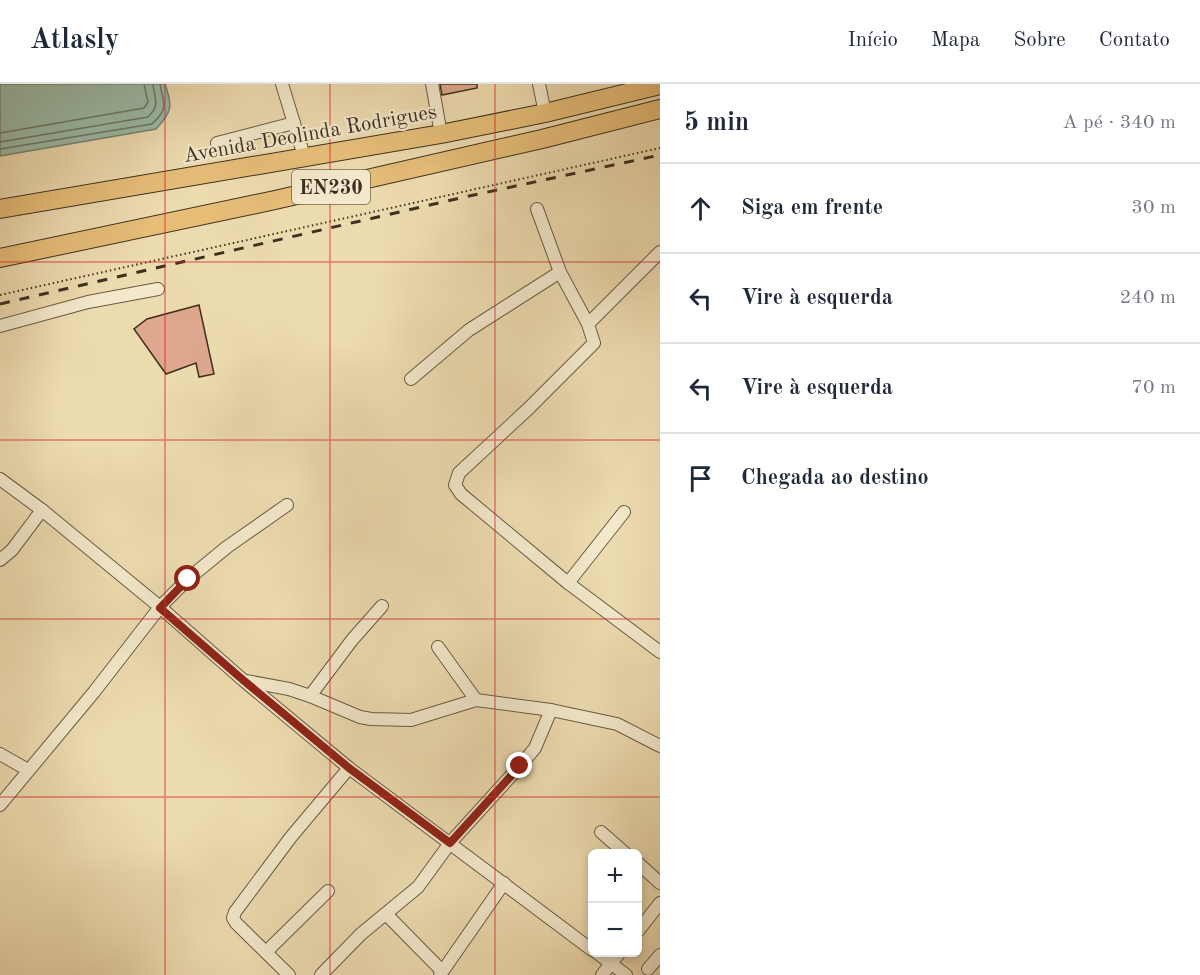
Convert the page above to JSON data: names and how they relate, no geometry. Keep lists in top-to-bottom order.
{
  "streets": {
    "highway": ["Avenida Deolinda Rodrigues", "EN230"]
  },
  "page": {
    "header": "Atlasly",
    "nav": [
      "Início",
      "Mapa",
      "Sobre",
      "Contato"
    ],
    "heading": ["5 min", "A pé · 340 m"],
    "list": [
      ["Siga em frente", "30 m"],
      ["Vire à esquerda", "240 m"],
      ["Vire à esquerda", "70 m"],
      "Chegada ao destino"
    ],
    "map_buttons": ["+", "−"]
  }
}
